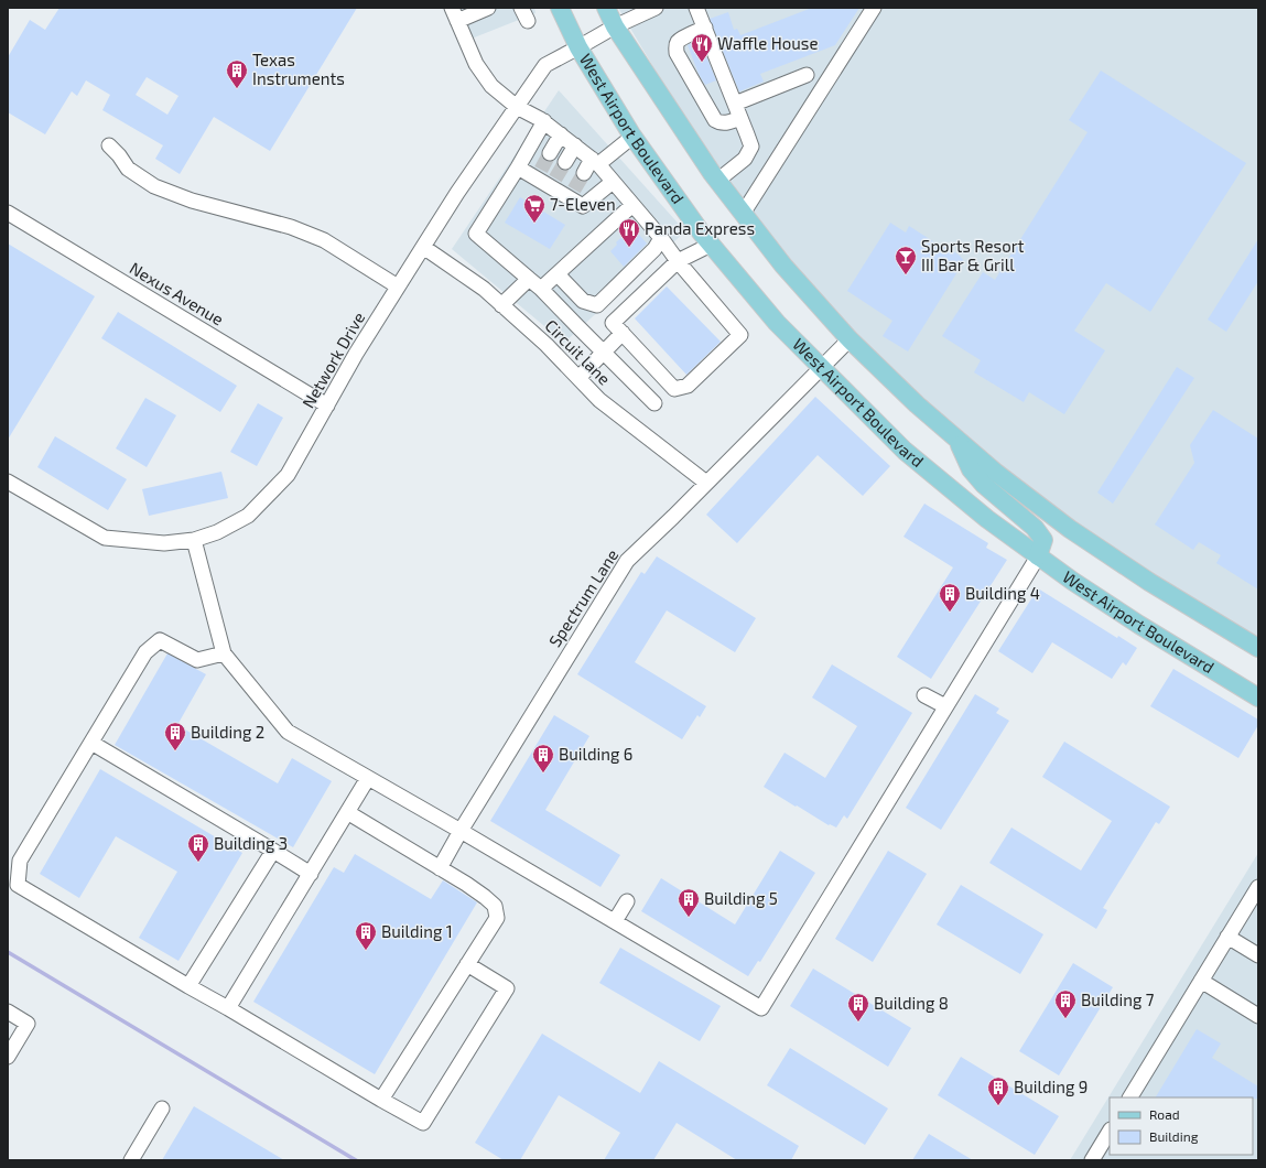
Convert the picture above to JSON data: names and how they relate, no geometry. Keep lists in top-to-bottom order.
{
  "streets": {
    "main road": ["West Airport Boulevard"],
    "street": [
      "Nexus Avenue",
      "Circuit lane",
      "Network Drive",
      "Spectrum Lane"
    ]
  },
  "crossings": [
    ["West Airport Boulevard", "Network Drive"],
    ["West Airport Boulevard", "Spectrum Lane"],
    ["Nexus Avenue", "Network Drive"],
    ["Circuit lane", "Network Drive"],
    ["Circuit lane", "Spectrum Lane"]
  ],
  "places": {
    "restaurant": ["Waffle House", "Panda Express"],
    "building": [
      "Texas Instruments",
      "Building 4",
      "Building 2",
      "Building 6",
      "Building 3",
      "Building 5",
      "Building 1",
      "Building 7",
      "Building 8",
      "Building 9"
    ],
    "supermarket": ["7-Eleven"],
    "bar": ["Sports Resort III Bar & Grill"]
  },
  "legend": ["Road", "Building"]
}
